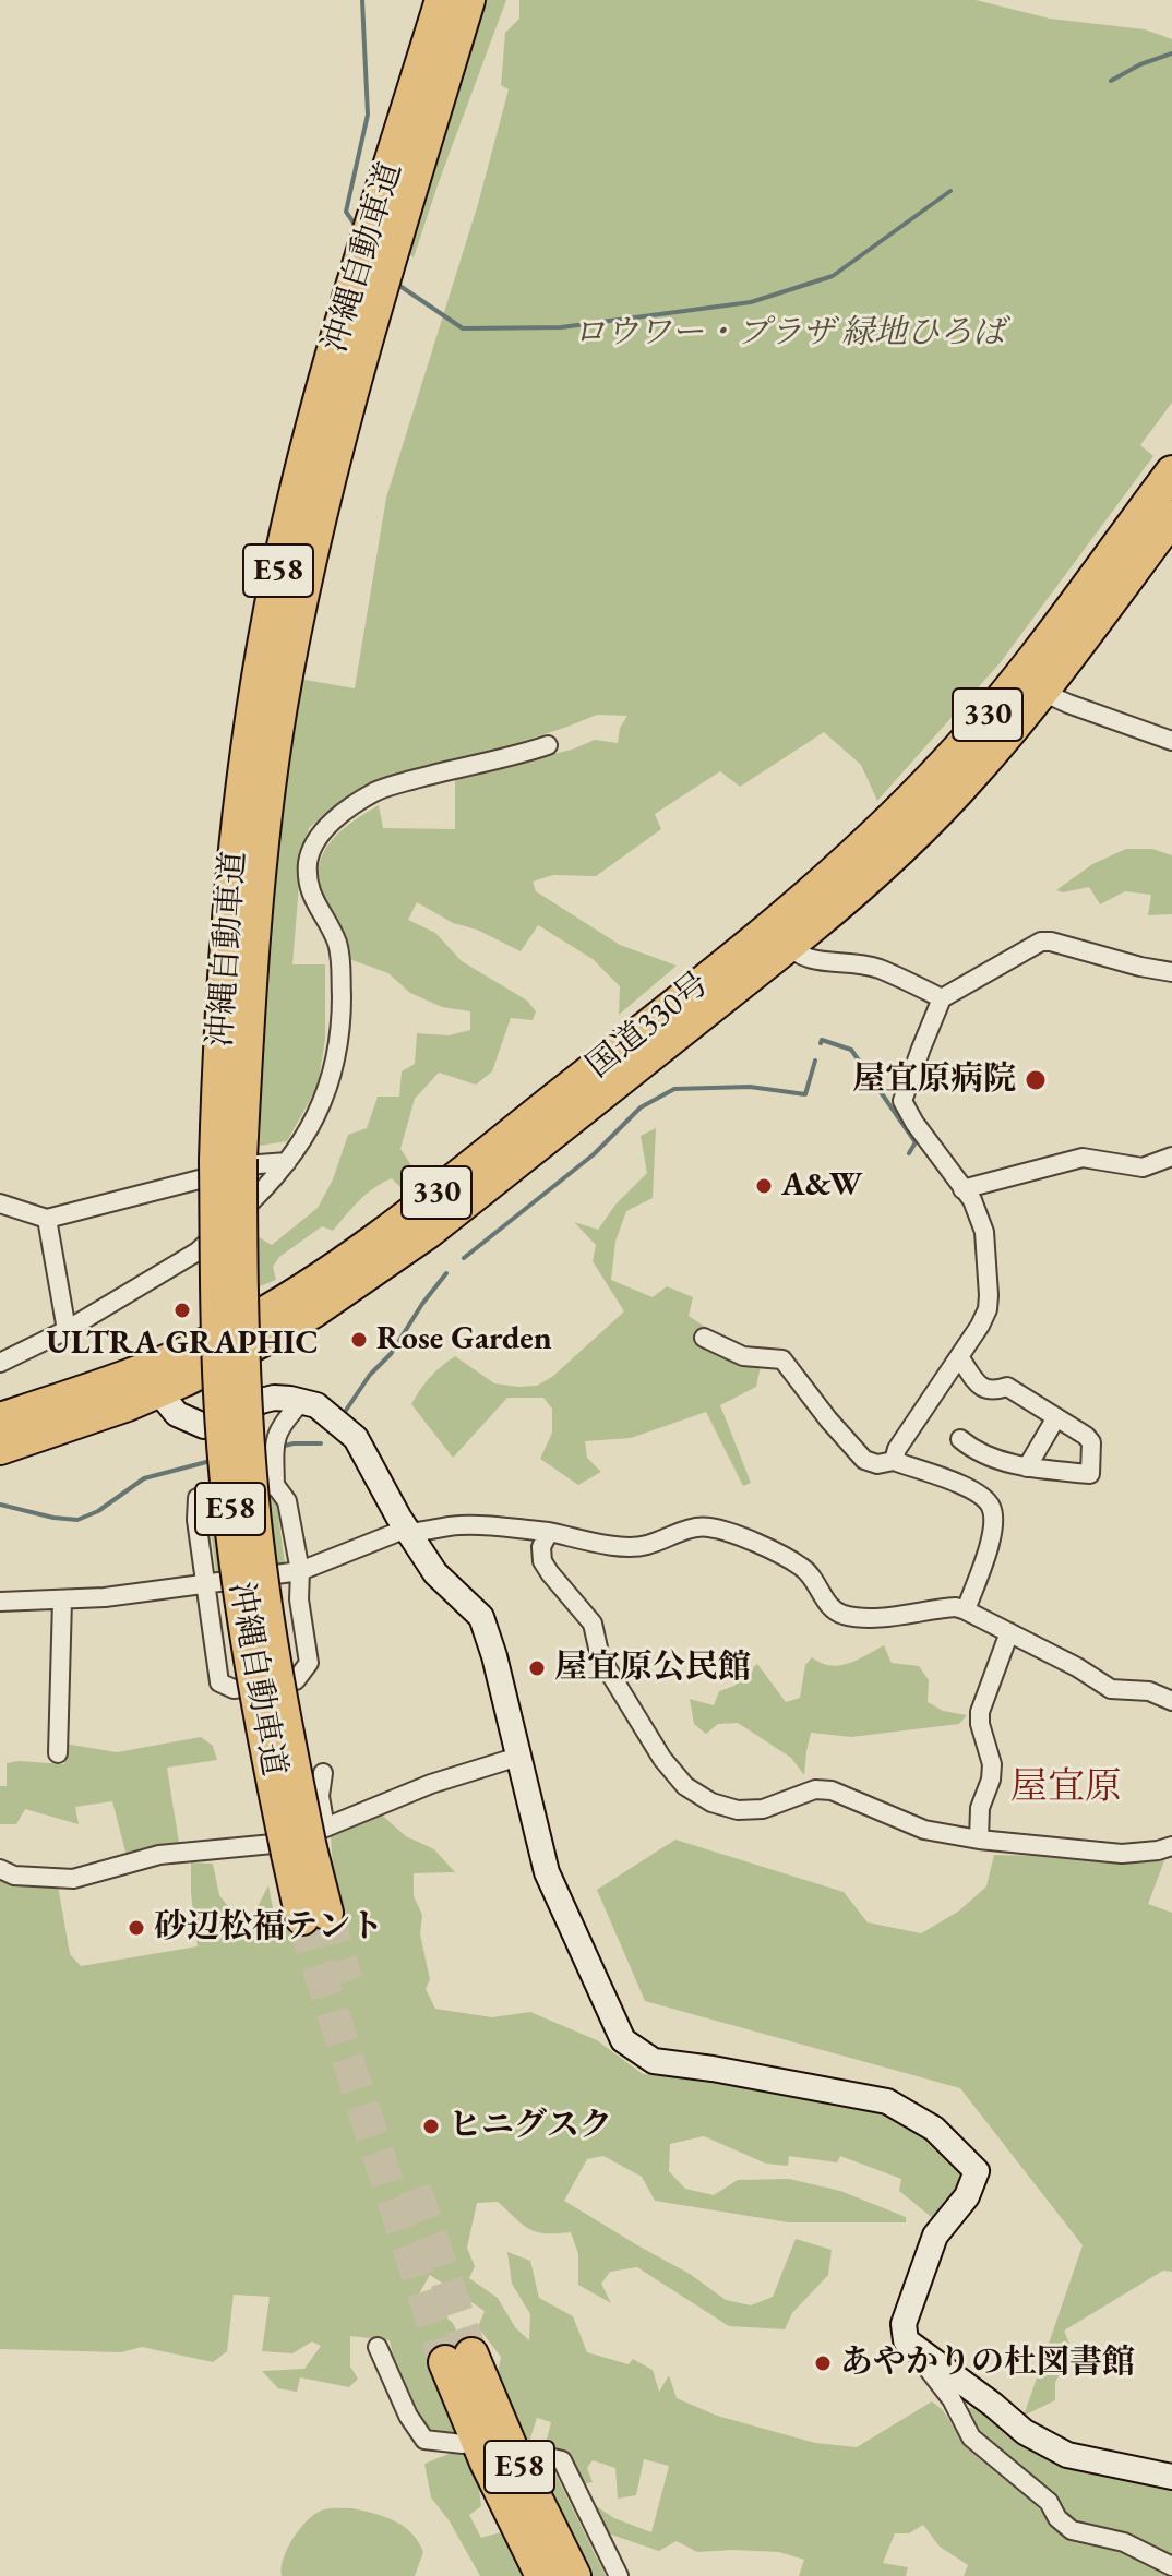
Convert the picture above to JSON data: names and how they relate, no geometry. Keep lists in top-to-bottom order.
{
  "streets": {
    "highway": [
      "沖縄自動車道",
      "E58",
      "330",
      "国道330号"
    ]
  },
  "districts": ["屋宜原"],
  "parks": ["ロウワー・プラザ 緑地ひろば"],
  "places": [
    "屋宜原病院",
    "A&W",
    "ULTRA GRAPHIC",
    "Rose Garden",
    "屋宜原公民館",
    "砂辺松福テント",
    "ヒニグスク",
    "あやかりの杜図書館"
  ]
}
